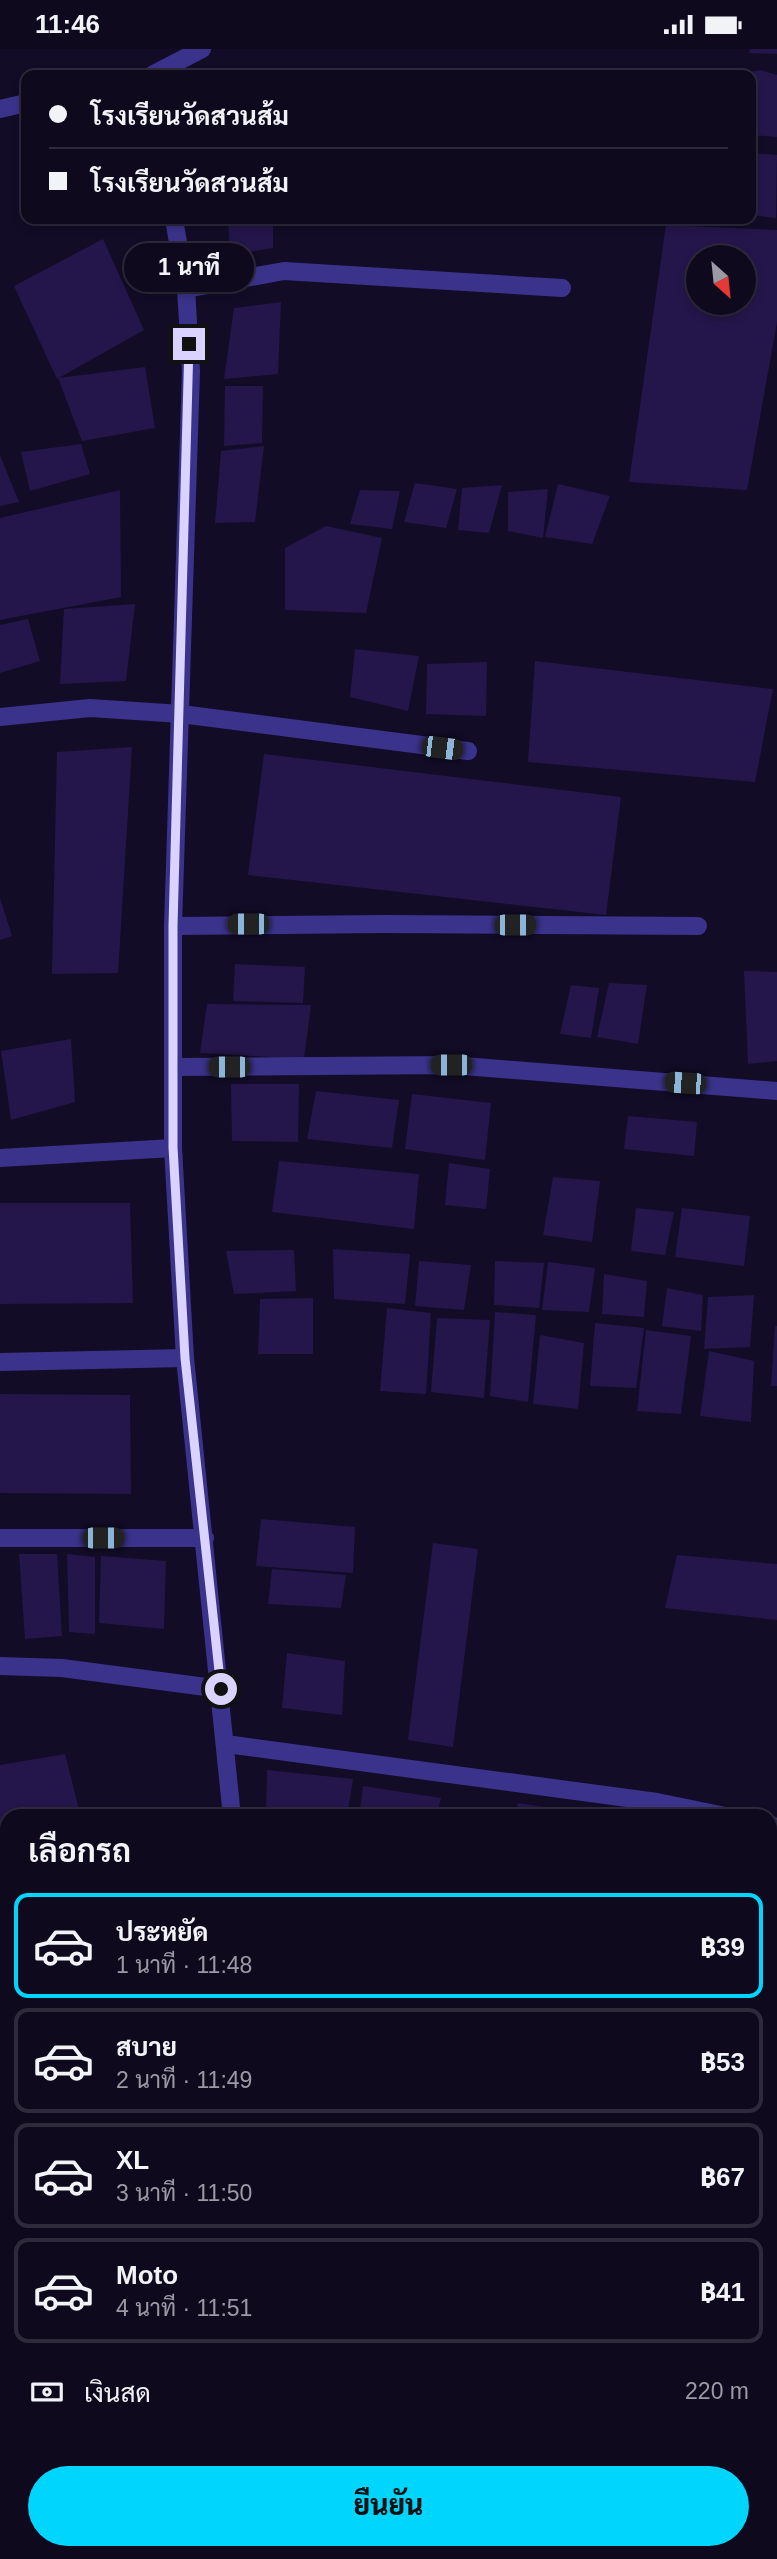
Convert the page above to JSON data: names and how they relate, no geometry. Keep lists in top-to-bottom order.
{
  "north": "bottom right",
  "page": {
    "status": "11:46",
    "banner": ["โรงเรียนวัดสวนส้ม", "โรงเรียนวัดสวนส้ม"],
    "bubble": "1 นาที",
    "heading": "เลือกรถ",
    "list": [
      {
        "name": "ประหยัด",
        "note": "1 นาที · 11:48",
        "value": "฿39"
      },
      {
        "name": "สบาย",
        "note": "2 นาที · 11:49",
        "value": "฿53"
      },
      {
        "name": "XL",
        "note": "3 นาที · 11:50",
        "value": "฿67"
      },
      {
        "name": "Moto",
        "note": "4 นาที · 11:51",
        "value": "฿41"
      }
    ],
    "pay": ["เงินสด", "220 m"],
    "buttons": "ยืนยัน"
  }
}
